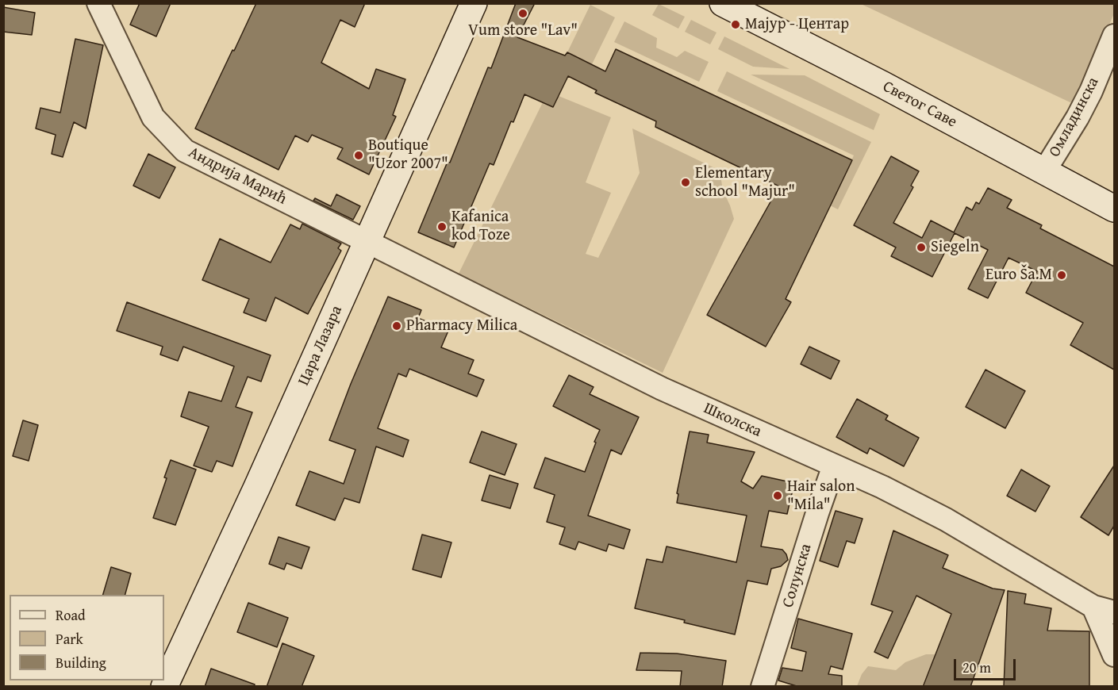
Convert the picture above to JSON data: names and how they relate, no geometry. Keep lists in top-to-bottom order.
{
  "streets": {
    "street": [
      "Светог Саве",
      "Омладинска",
      "Андрија Марић",
      "Цара Лазара",
      "Школска",
      "Солунска"
    ]
  },
  "crossings": [
    ["Светог Саве", "Омладинска"],
    ["Андрија Марић", "Цара Лазара"],
    ["Андрија Марић", "Школска"],
    ["Цара Лазара", "Школска"],
    ["Школска", "Солунска"]
  ],
  "places": [
    "Vum store \"Lav\"",
    "Мајур - Центар",
    "Boutique \"Uzor 2007\"",
    "Elementary school \"Majur\"",
    "Kafanica kod Toze",
    "Siegeln",
    "Euro Ša.M",
    "Pharmacy Milica",
    "Hair salon \"Mila\""
  ],
  "legend": ["Road", "Park", "Building"],
  "scale_bar": "20 m"
}
